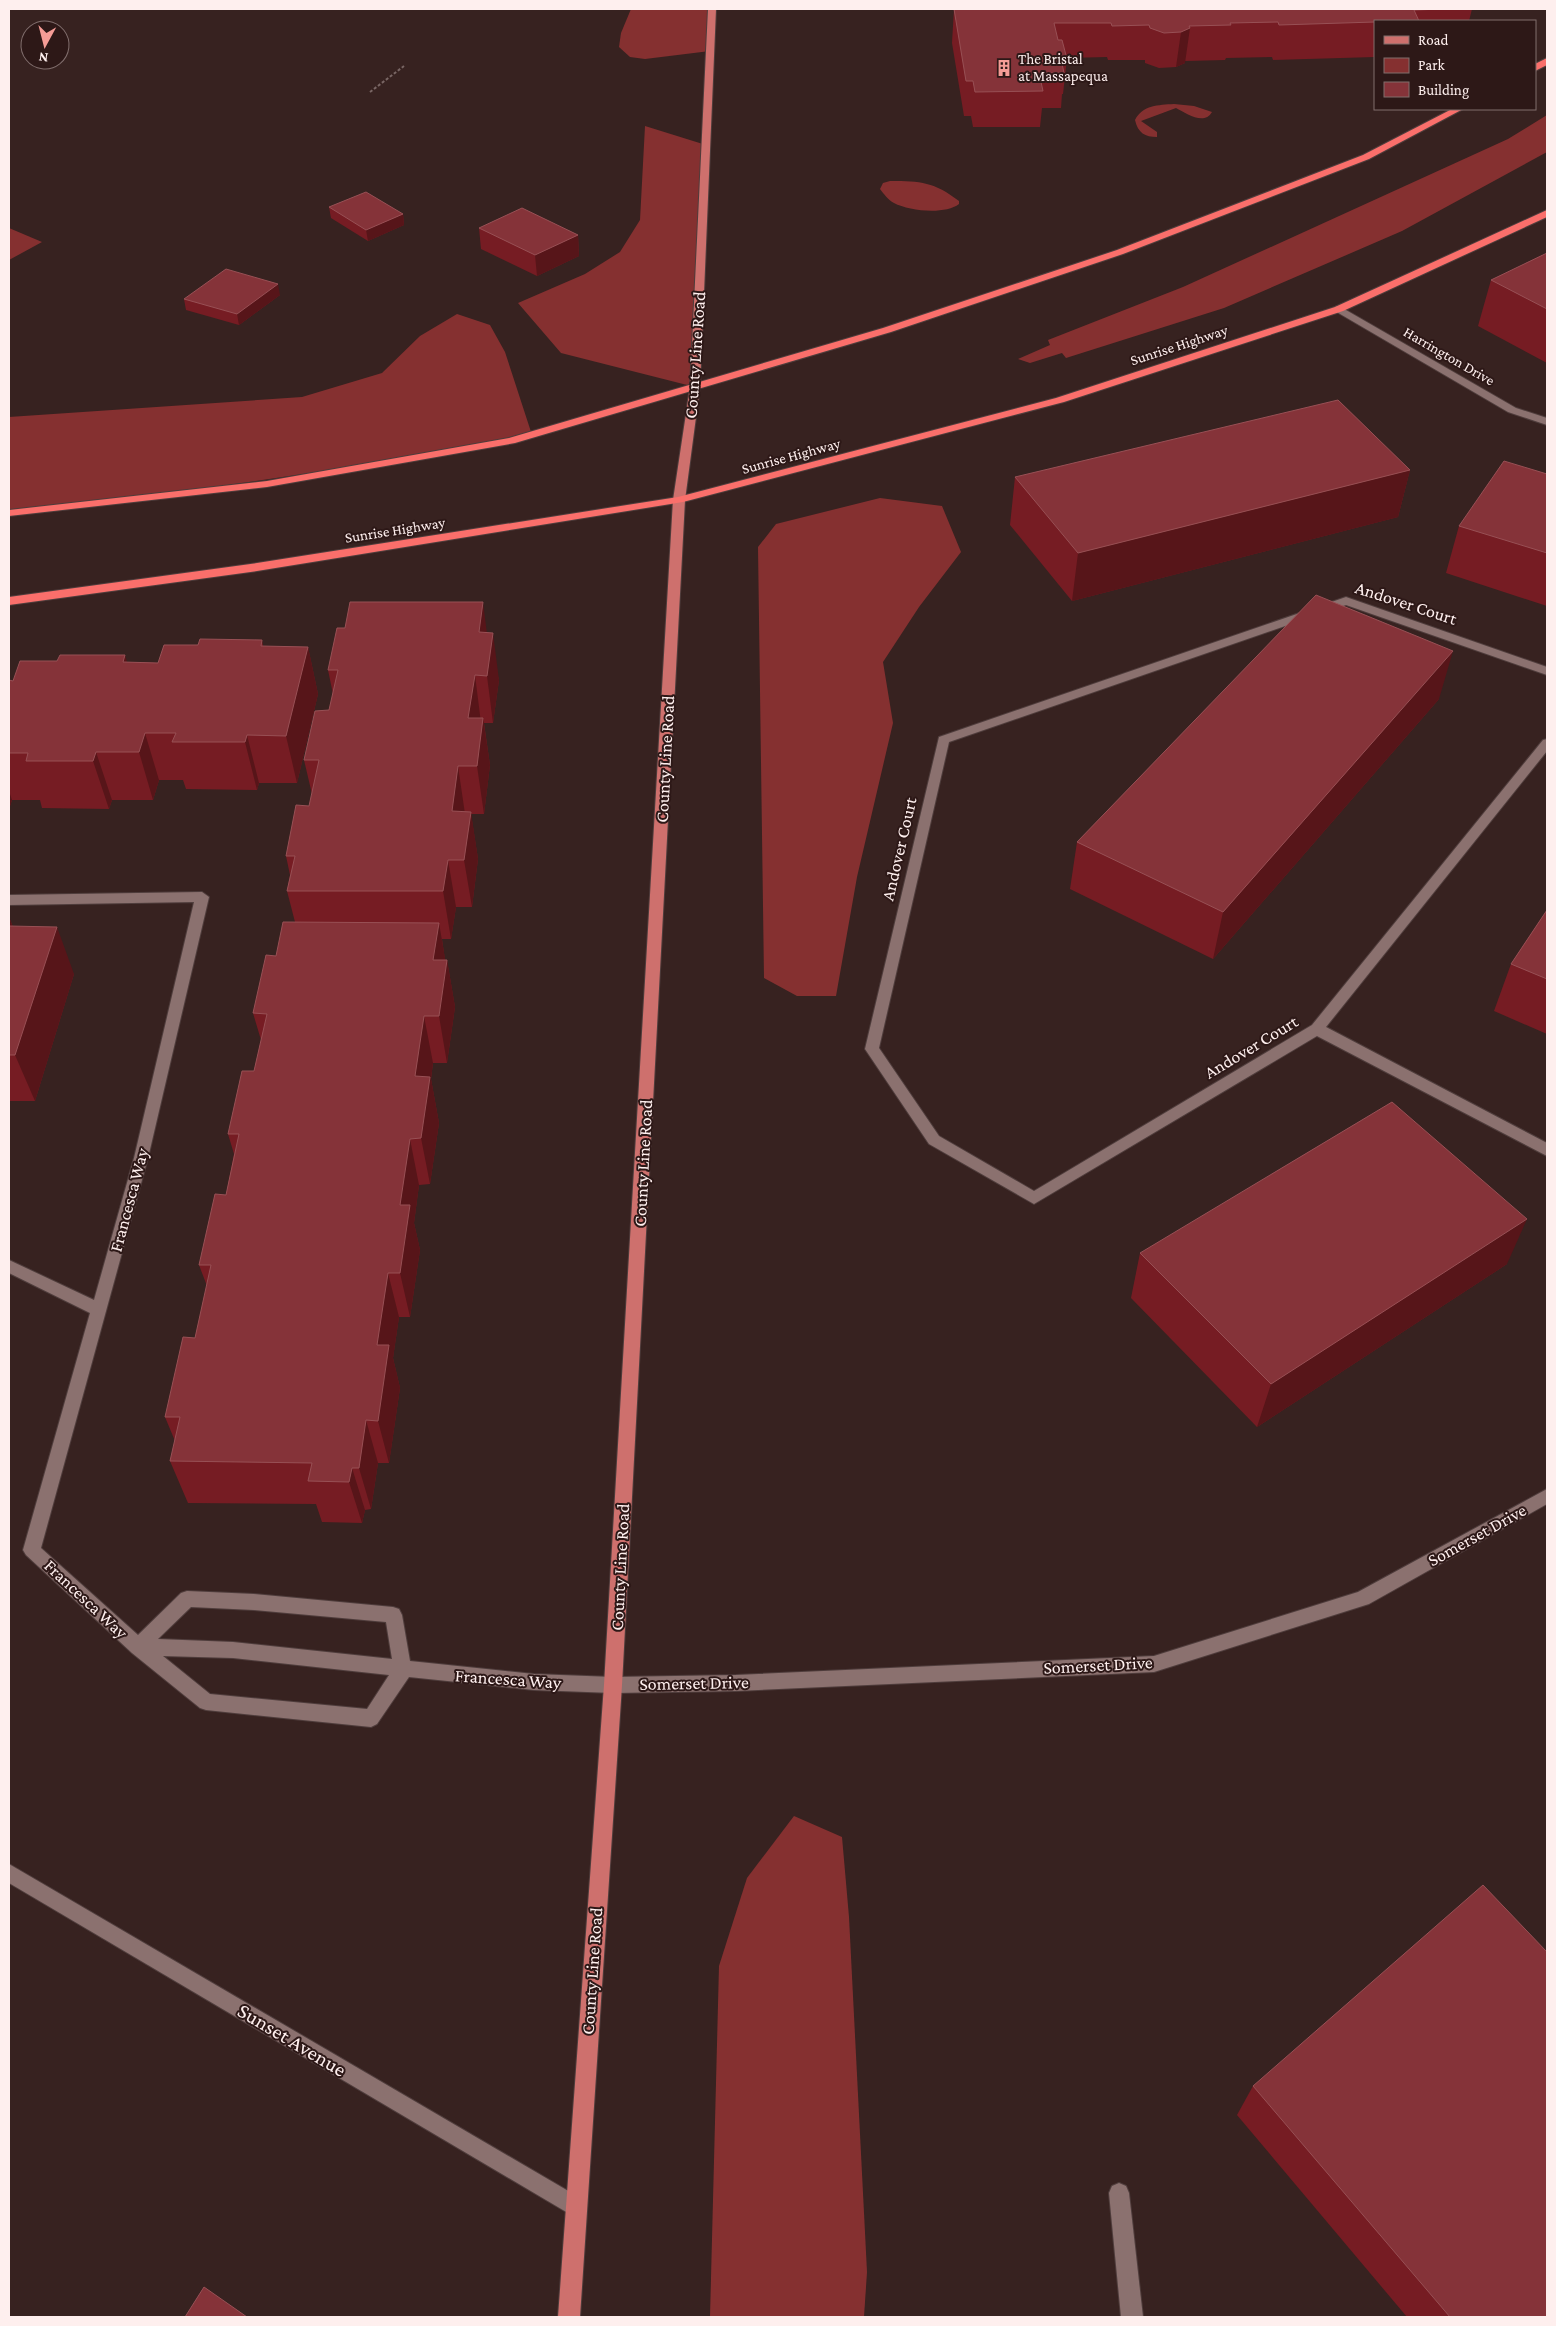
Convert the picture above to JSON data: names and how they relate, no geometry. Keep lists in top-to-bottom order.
{
  "streets": {
    "highway": ["Sunrise Highway"],
    "main road": ["County Line Road"],
    "street": [
      "Harrington Drive",
      "Andover Court",
      "Francesca Way",
      "Somerset Drive",
      "Sunset Avenue"
    ]
  },
  "crossings": [
    ["Sunrise Highway", "County Line Road"],
    ["Sunrise Highway", "Harrington Drive"],
    ["County Line Road", "Francesca Way"],
    ["County Line Road", "Somerset Drive"],
    ["County Line Road", "Sunset Avenue"],
    ["Francesca Way", "Somerset Drive"]
  ],
  "places": {
    "building": ["The Bristal at Massapequa"]
  },
  "legend": ["Road", "Park", "Building"],
  "north": "bottom"
}
